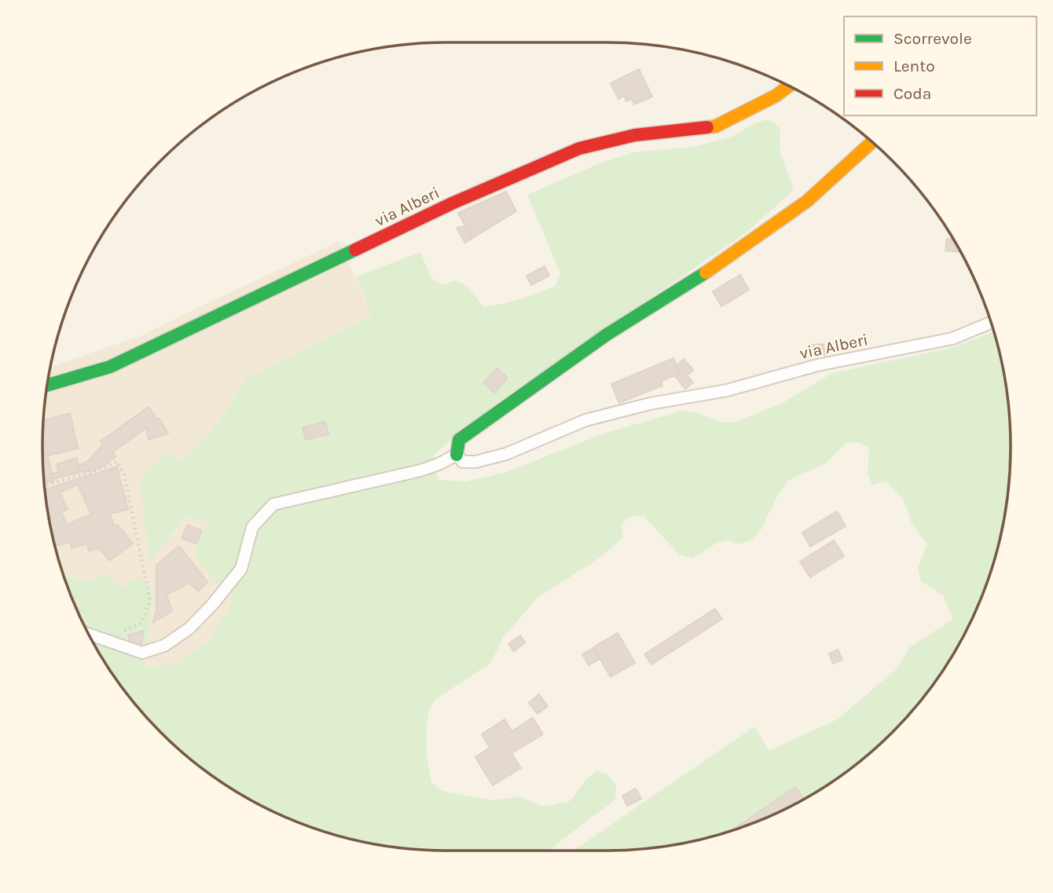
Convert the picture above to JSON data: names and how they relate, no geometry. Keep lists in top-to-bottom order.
{
  "streets": {
    "street": ["via Alberi"]
  },
  "legend": ["Scorrevole", "Lento", "Coda"]
}
